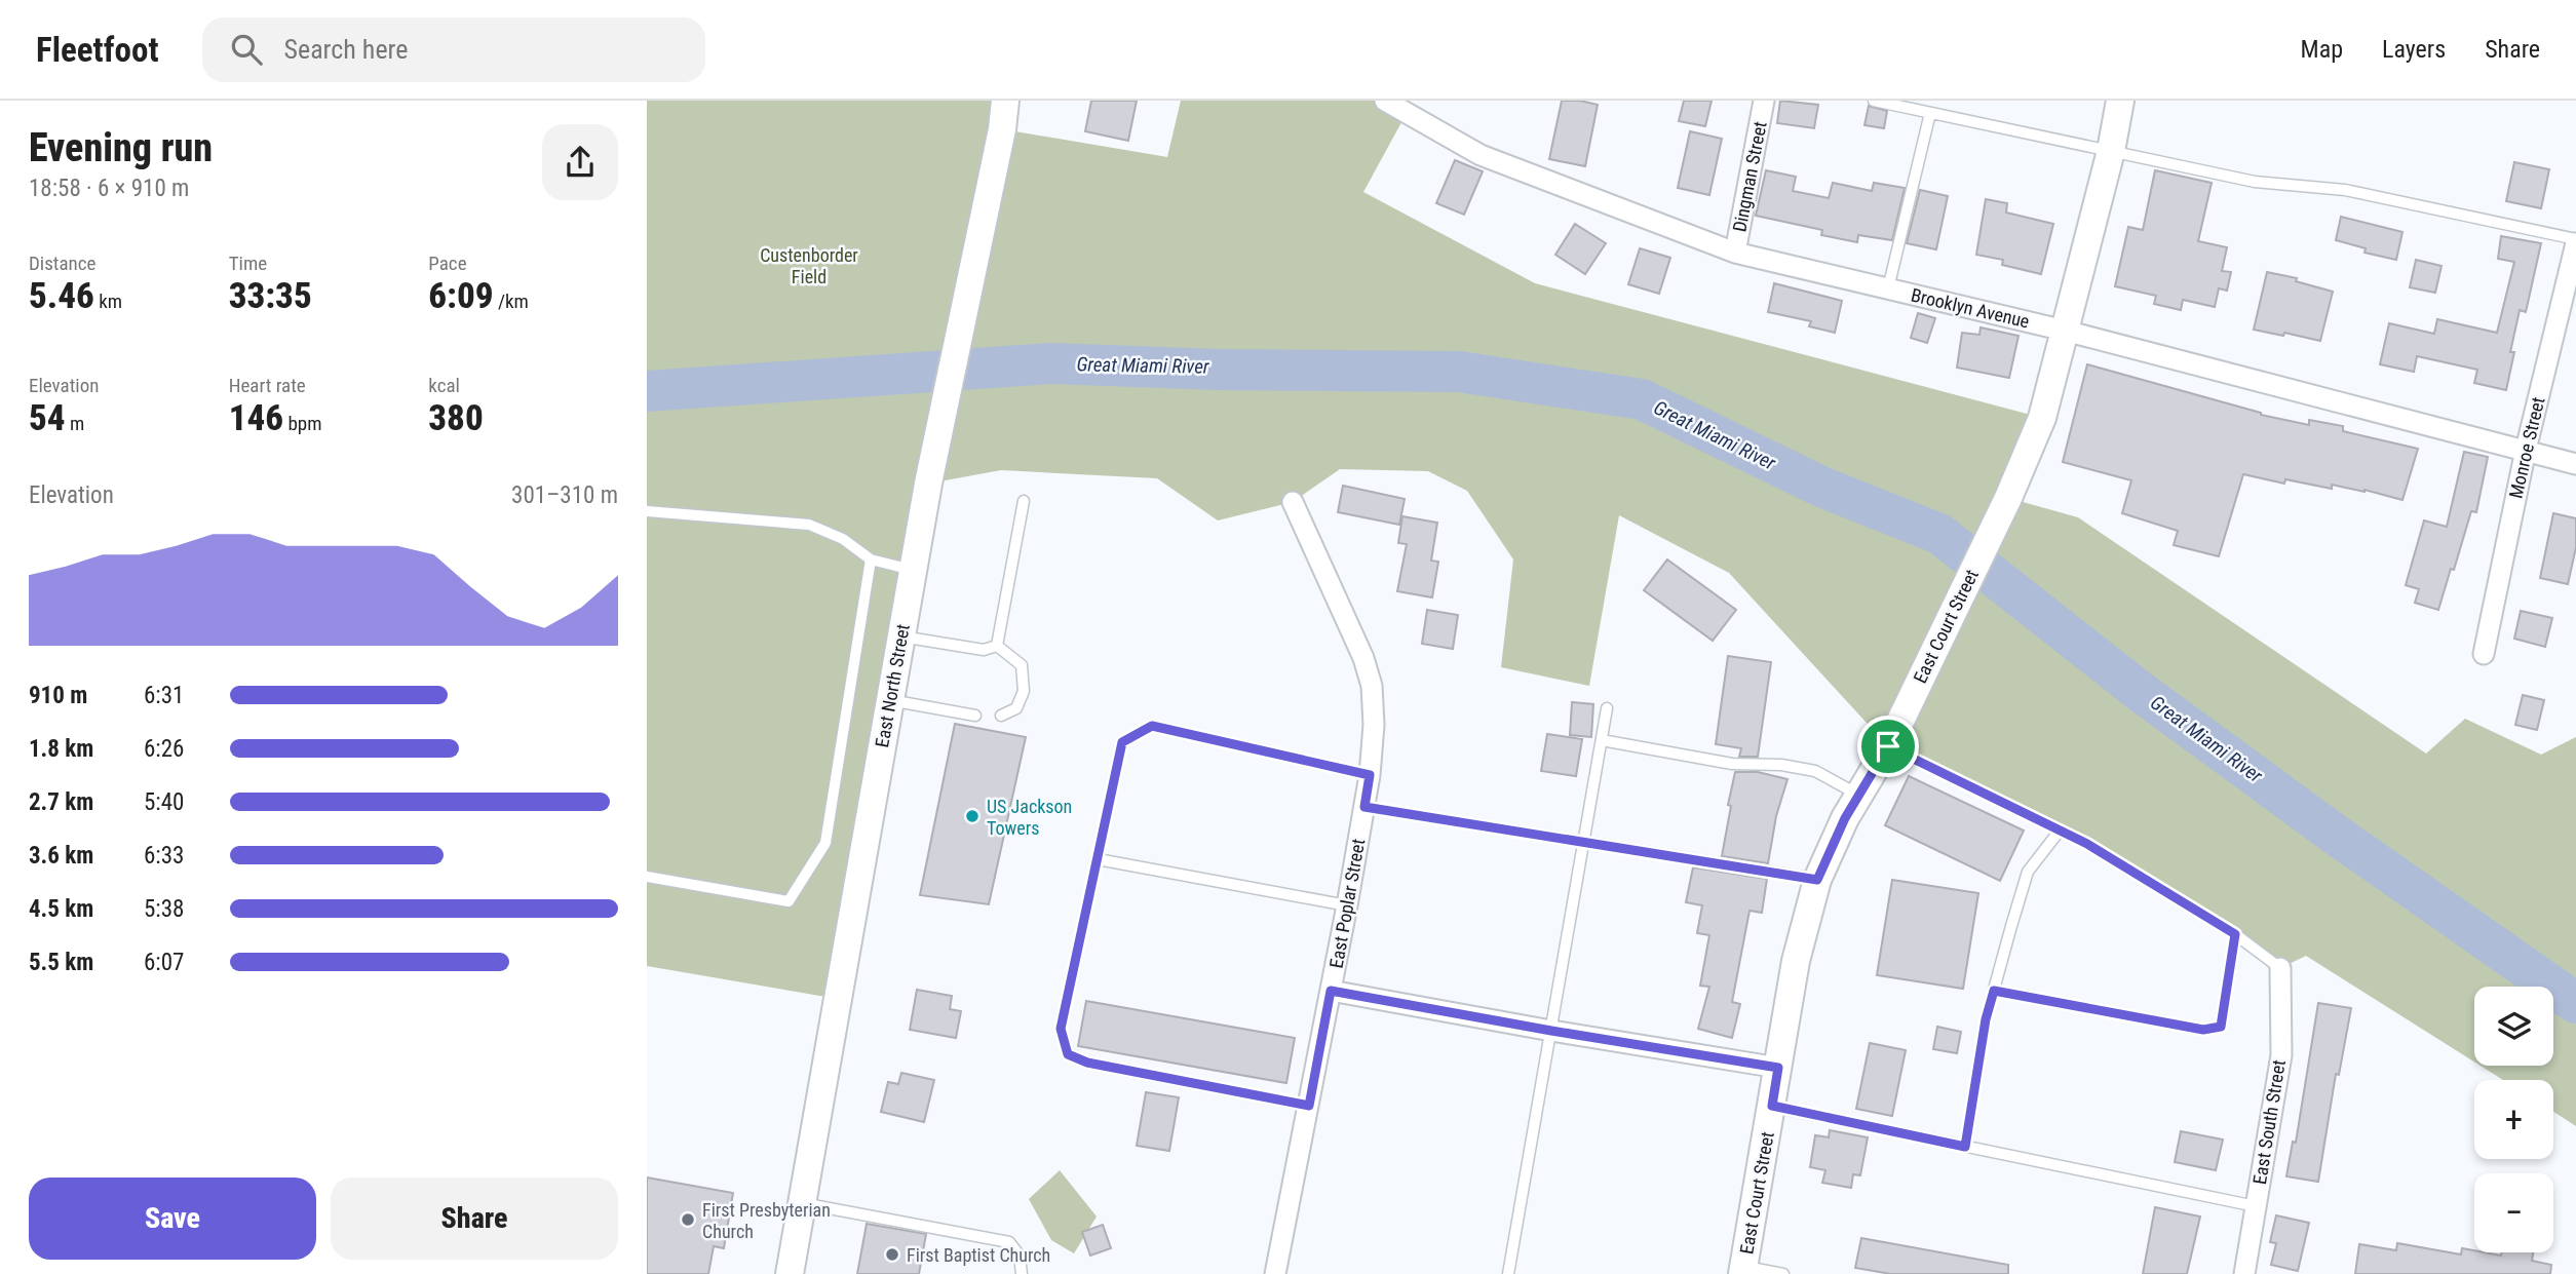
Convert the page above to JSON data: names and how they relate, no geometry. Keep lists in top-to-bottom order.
{
  "streets": {
    "main road": ["East Court Street", "East North Street"],
    "street": [
      "Dingman Street",
      "Brooklyn Avenue",
      "Monroe Street",
      "East Poplar Street",
      "East South Street"
    ]
  },
  "crossings": [
    ["Dingman Street", "Brooklyn Avenue"],
    ["Brooklyn Avenue", "Monroe Street"],
    ["Brooklyn Avenue", "East Court Street"]
  ],
  "water": ["Great Miami River"],
  "parks": ["Custenborder Field"],
  "places": ["US Jackson Towers", "First Presbyterian Church", "First Baptist Church"],
  "page": {
    "header": "Fleetfoot",
    "search": "Search here",
    "nav": ["Map", "Layers", "Share"],
    "heading": ["Evening run", "18:58 · 6 × 910 m"],
    "stats": [
      ["Distance", "5.46 km"],
      ["Time", "33:35"],
      ["Pace", "6:09 /km"],
      ["Elevation", "54 m"],
      ["Heart rate", "146 bpm"],
      ["kcal", "380"]
    ],
    "chart": ["Elevation", "301–310 m"],
    "list": [
      {
        "name": "910 m",
        "note": "6:31"
      },
      {
        "name": "1.8 km",
        "note": "6:26"
      },
      {
        "name": "2.7 km",
        "note": "5:40"
      },
      {
        "name": "3.6 km",
        "note": "6:33"
      },
      {
        "name": "4.5 km",
        "note": "5:38"
      },
      {
        "name": "5.5 km",
        "note": "6:07"
      }
    ],
    "map_buttons": ["+", "−"],
    "buttons": ["Save", "Share"]
  }
}
